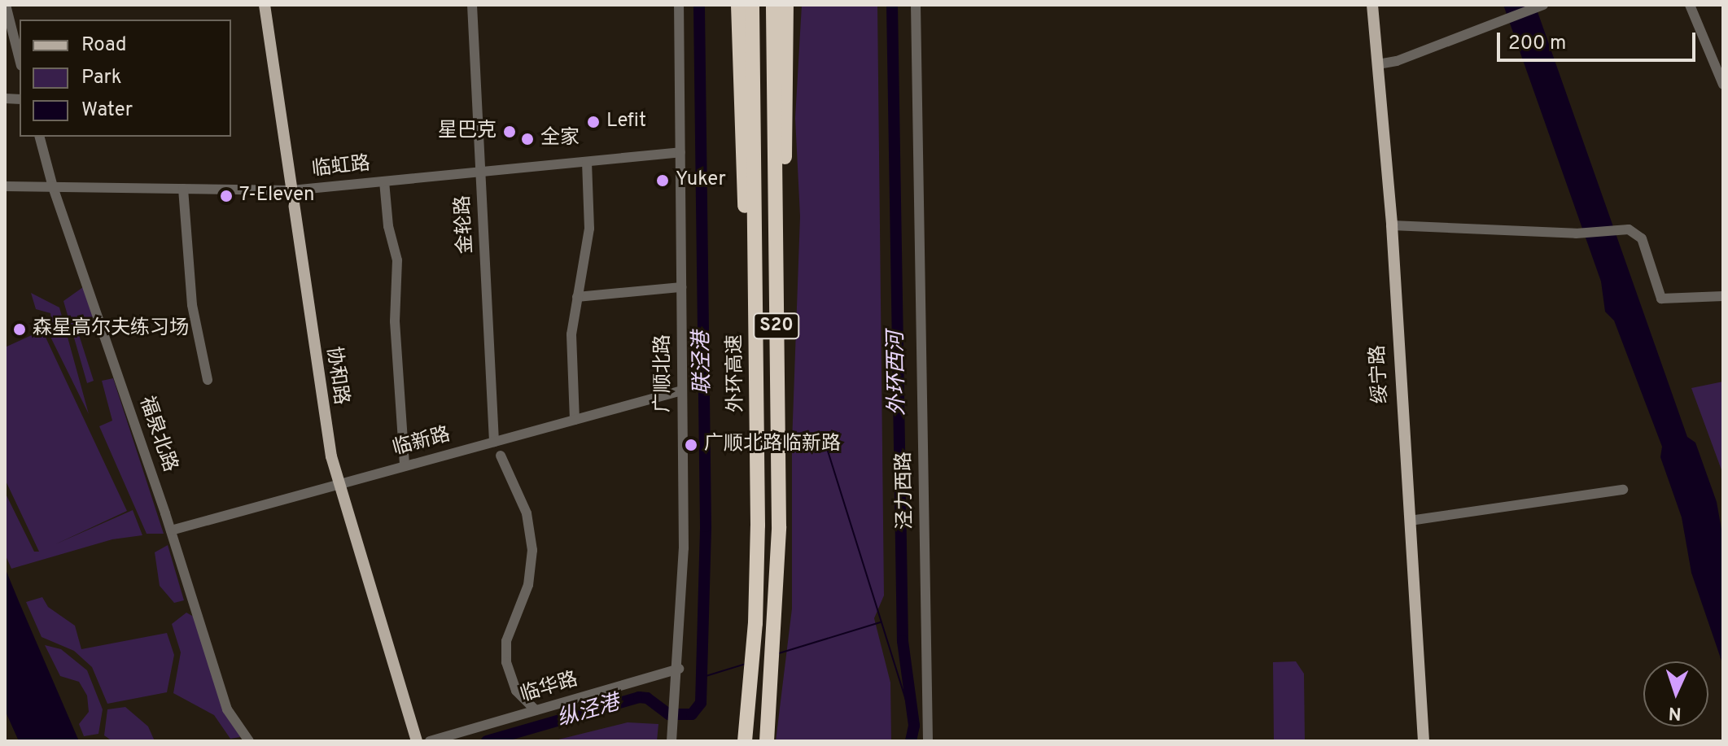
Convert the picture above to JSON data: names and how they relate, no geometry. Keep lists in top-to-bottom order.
{
  "streets": {
    "highway": ["S20", "外环高速"],
    "main road": ["绥宁路", "协和路"],
    "street": [
      "临虹路",
      "金轮路",
      "广顺北路",
      "福泉北路",
      "临新路",
      "泾力西路",
      "临华路"
    ]
  },
  "crossings": [
    ["临虹路", "金轮路"],
    ["临虹路", "广顺北路"],
    ["临虹路", "协和路"],
    ["临虹路", "福泉北路"],
    ["金轮路", "临新路"],
    ["广顺北路", "临新路"],
    ["广顺北路", "临华路"],
    ["协和路", "临新路"],
    ["福泉北路", "临新路"]
  ],
  "water": ["联泾港", "外环西河", "纵泾港"],
  "places": [
    "Lefit",
    "星巴克",
    "全家",
    "Yuker",
    "7-Eleven",
    "森星高尔夫练习场",
    "广顺北路临新路"
  ],
  "legend": ["Road", "Park", "Water"],
  "scale_bar": "200 m",
  "north": "bottom"
}
